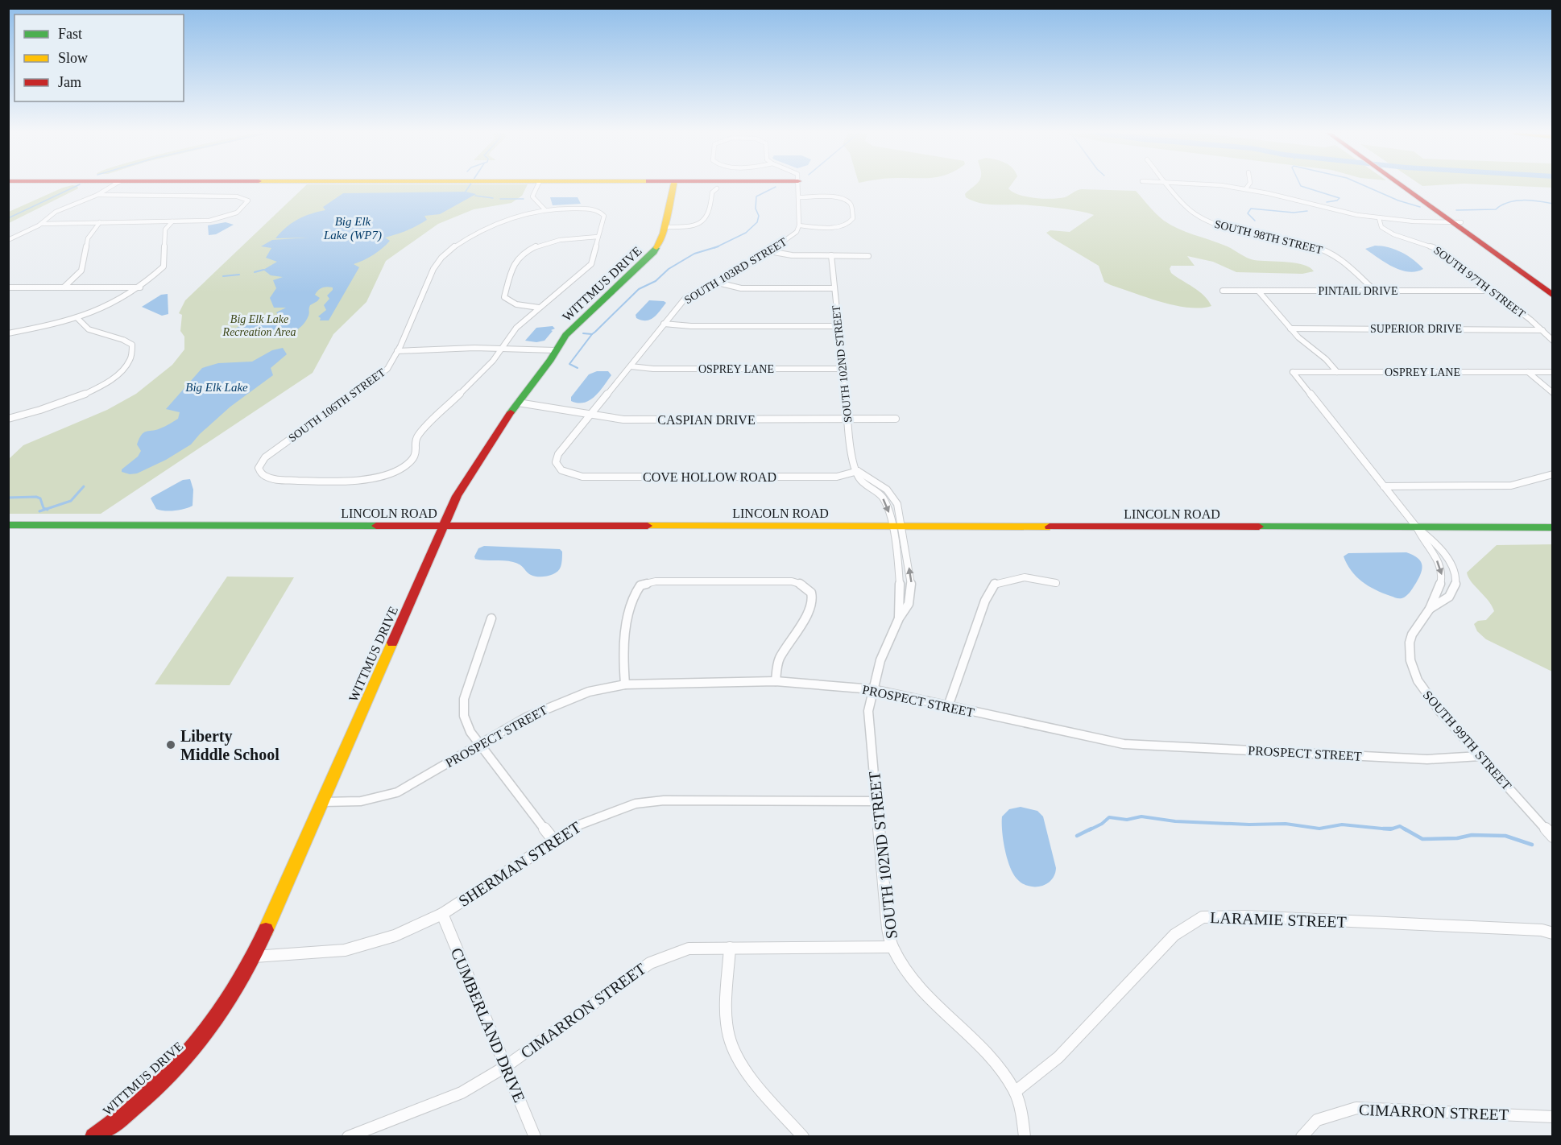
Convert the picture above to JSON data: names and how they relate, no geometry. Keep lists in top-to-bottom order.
{
  "streets": {
    "street": [
      "SOUTH 98TH STREET",
      "SOUTH 103RD STREET",
      "SOUTH 97TH STREET",
      "WITTMUS DRIVE",
      "PINTAIL DRIVE",
      "SUPERIOR DRIVE",
      "SOUTH 102ND STREET",
      "OSPREY LANE",
      "SOUTH 106TH STREET",
      "CASPIAN DRIVE",
      "COVE HOLLOW ROAD",
      "LINCOLN ROAD",
      "PROSPECT STREET",
      "SOUTH 99TH STREET",
      "SHERMAN STREET",
      "LARAMIE STREET",
      "CIMARRON STREET",
      "CUMBERLAND DRIVE"
    ]
  },
  "crossings": [
    ["SOUTH 98TH STREET", "PINTAIL DRIVE"],
    ["SOUTH 103RD STREET", "OSPREY LANE"],
    ["SOUTH 103RD STREET", "CASPIAN DRIVE"],
    ["SOUTH 103RD STREET", "COVE HOLLOW ROAD"],
    ["SOUTH 97TH STREET", "PINTAIL DRIVE"],
    ["SOUTH 97TH STREET", "SUPERIOR DRIVE"],
    ["WITTMUS DRIVE", "CASPIAN DRIVE"],
    ["WITTMUS DRIVE", "LINCOLN ROAD"],
    ["WITTMUS DRIVE", "PROSPECT STREET"],
    ["WITTMUS DRIVE", "SHERMAN STREET"],
    ["SOUTH 102ND STREET", "OSPREY LANE"],
    ["SOUTH 102ND STREET", "CASPIAN DRIVE"],
    ["SOUTH 102ND STREET", "COVE HOLLOW ROAD"],
    ["SOUTH 102ND STREET", "LINCOLN ROAD"],
    ["SOUTH 102ND STREET", "PROSPECT STREET"],
    ["SOUTH 102ND STREET", "SHERMAN STREET"],
    ["SOUTH 102ND STREET", "LARAMIE STREET"],
    ["SOUTH 102ND STREET", "CIMARRON STREET"],
    ["LINCOLN ROAD", "SOUTH 99TH STREET"],
    ["PROSPECT STREET", "SOUTH 99TH STREET"],
    ["SHERMAN STREET", "CUMBERLAND DRIVE"],
    ["CIMARRON STREET", "CUMBERLAND DRIVE"]
  ],
  "water": ["Big Elk Lake (WP7)", "Big Elk Lake"],
  "parks": ["Big Elk Lake Recreation Area"],
  "places": ["Liberty Middle School"],
  "legend": ["Fast", "Slow", "Jam"]
}
